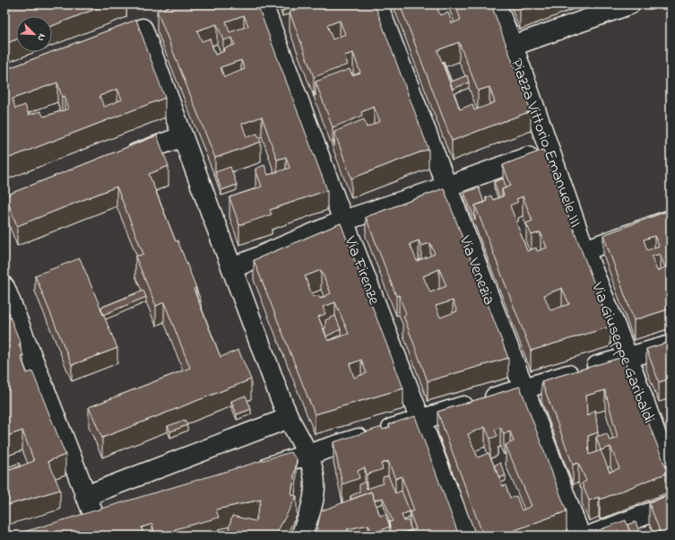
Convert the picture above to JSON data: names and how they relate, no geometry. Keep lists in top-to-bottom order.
{
  "streets": {
    "street": [
      "Piazza Vittorio Emanuele III",
      "Via Firenze",
      "Via Venezia",
      "Via Giuseppe Garibaldi"
    ]
  },
  "crossings": [
    ["Piazza Vittorio Emanuele III", "Via Giuseppe Garibaldi"]
  ],
  "north": "bottom right"
}
